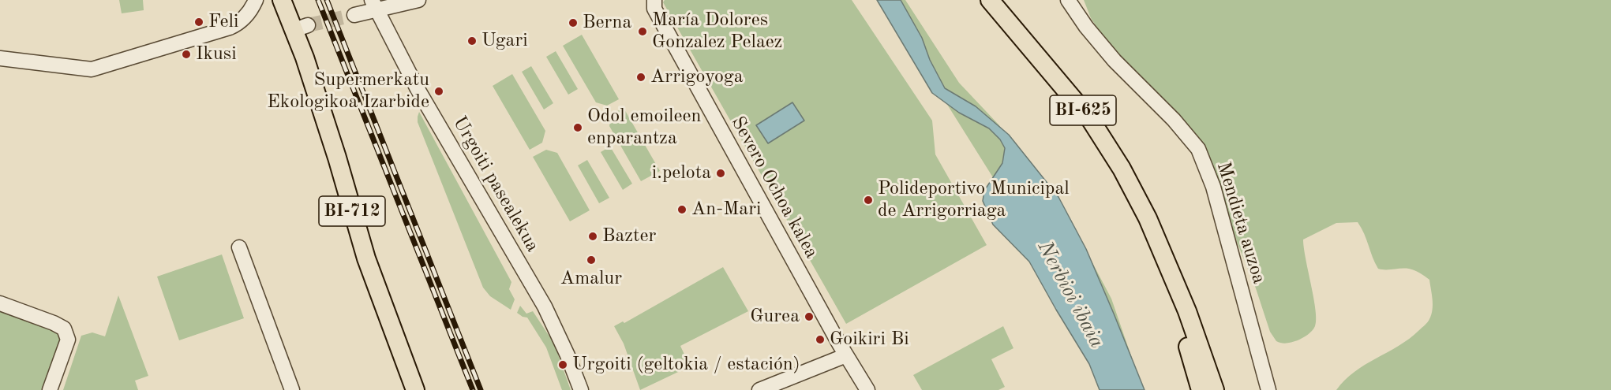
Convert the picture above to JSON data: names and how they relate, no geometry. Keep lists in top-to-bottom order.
{
  "streets": {
    "main road": ["BI-625", "BI-712"],
    "street": ["Urgoiti pasealekua", "Severo Ochoa kalea", "Mendieta auzoa"]
  },
  "water": ["Nerbioi ibaia"],
  "places": [
    "Feli",
    "Berna",
    "María Dolores Gonzalez Pelaez",
    "Ugari",
    "Ikusi",
    "Arrigoyoga",
    "Supermerkatu Ekologikoa Izarbide",
    "Odol emoileen enparantza",
    "i.pelota",
    "Polideportivo Municipal de Arrigorriaga",
    "An-Mari",
    "Bazter",
    "Amalur",
    "Gurea",
    "Goikiri Bi",
    "Urgoiti (geltokia / estación)"
  ]
}
